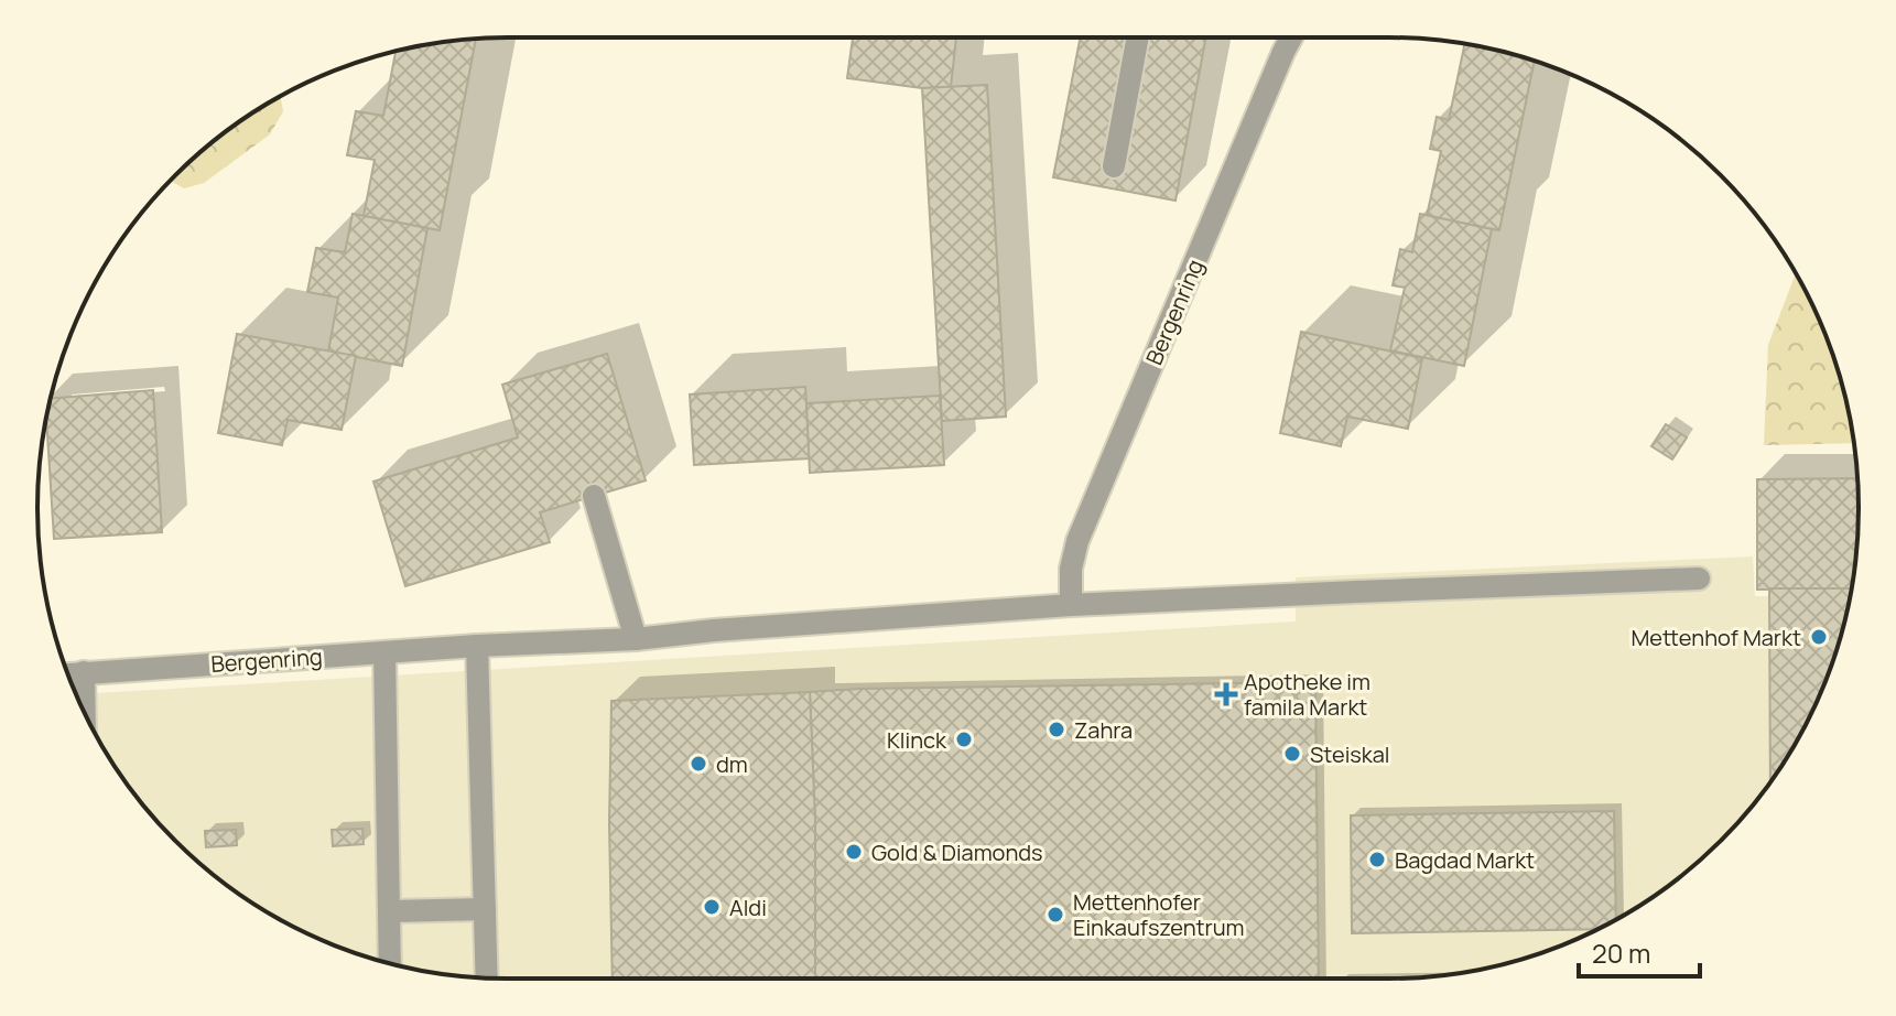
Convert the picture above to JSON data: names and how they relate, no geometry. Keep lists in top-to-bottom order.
{
  "streets": {
    "street": ["Bergenring"]
  },
  "places": {
    "other": [
      "Mettenhof Markt",
      "Zahra",
      "Klinck",
      "Steiskal",
      "dm",
      "Gold & Diamonds",
      "Bagdad Markt",
      "Aldi",
      "Mettenhofer Einkaufszentrum"
    ],
    "health": ["Apotheke im famila Markt"]
  },
  "scale_bar": "20 m"
}
